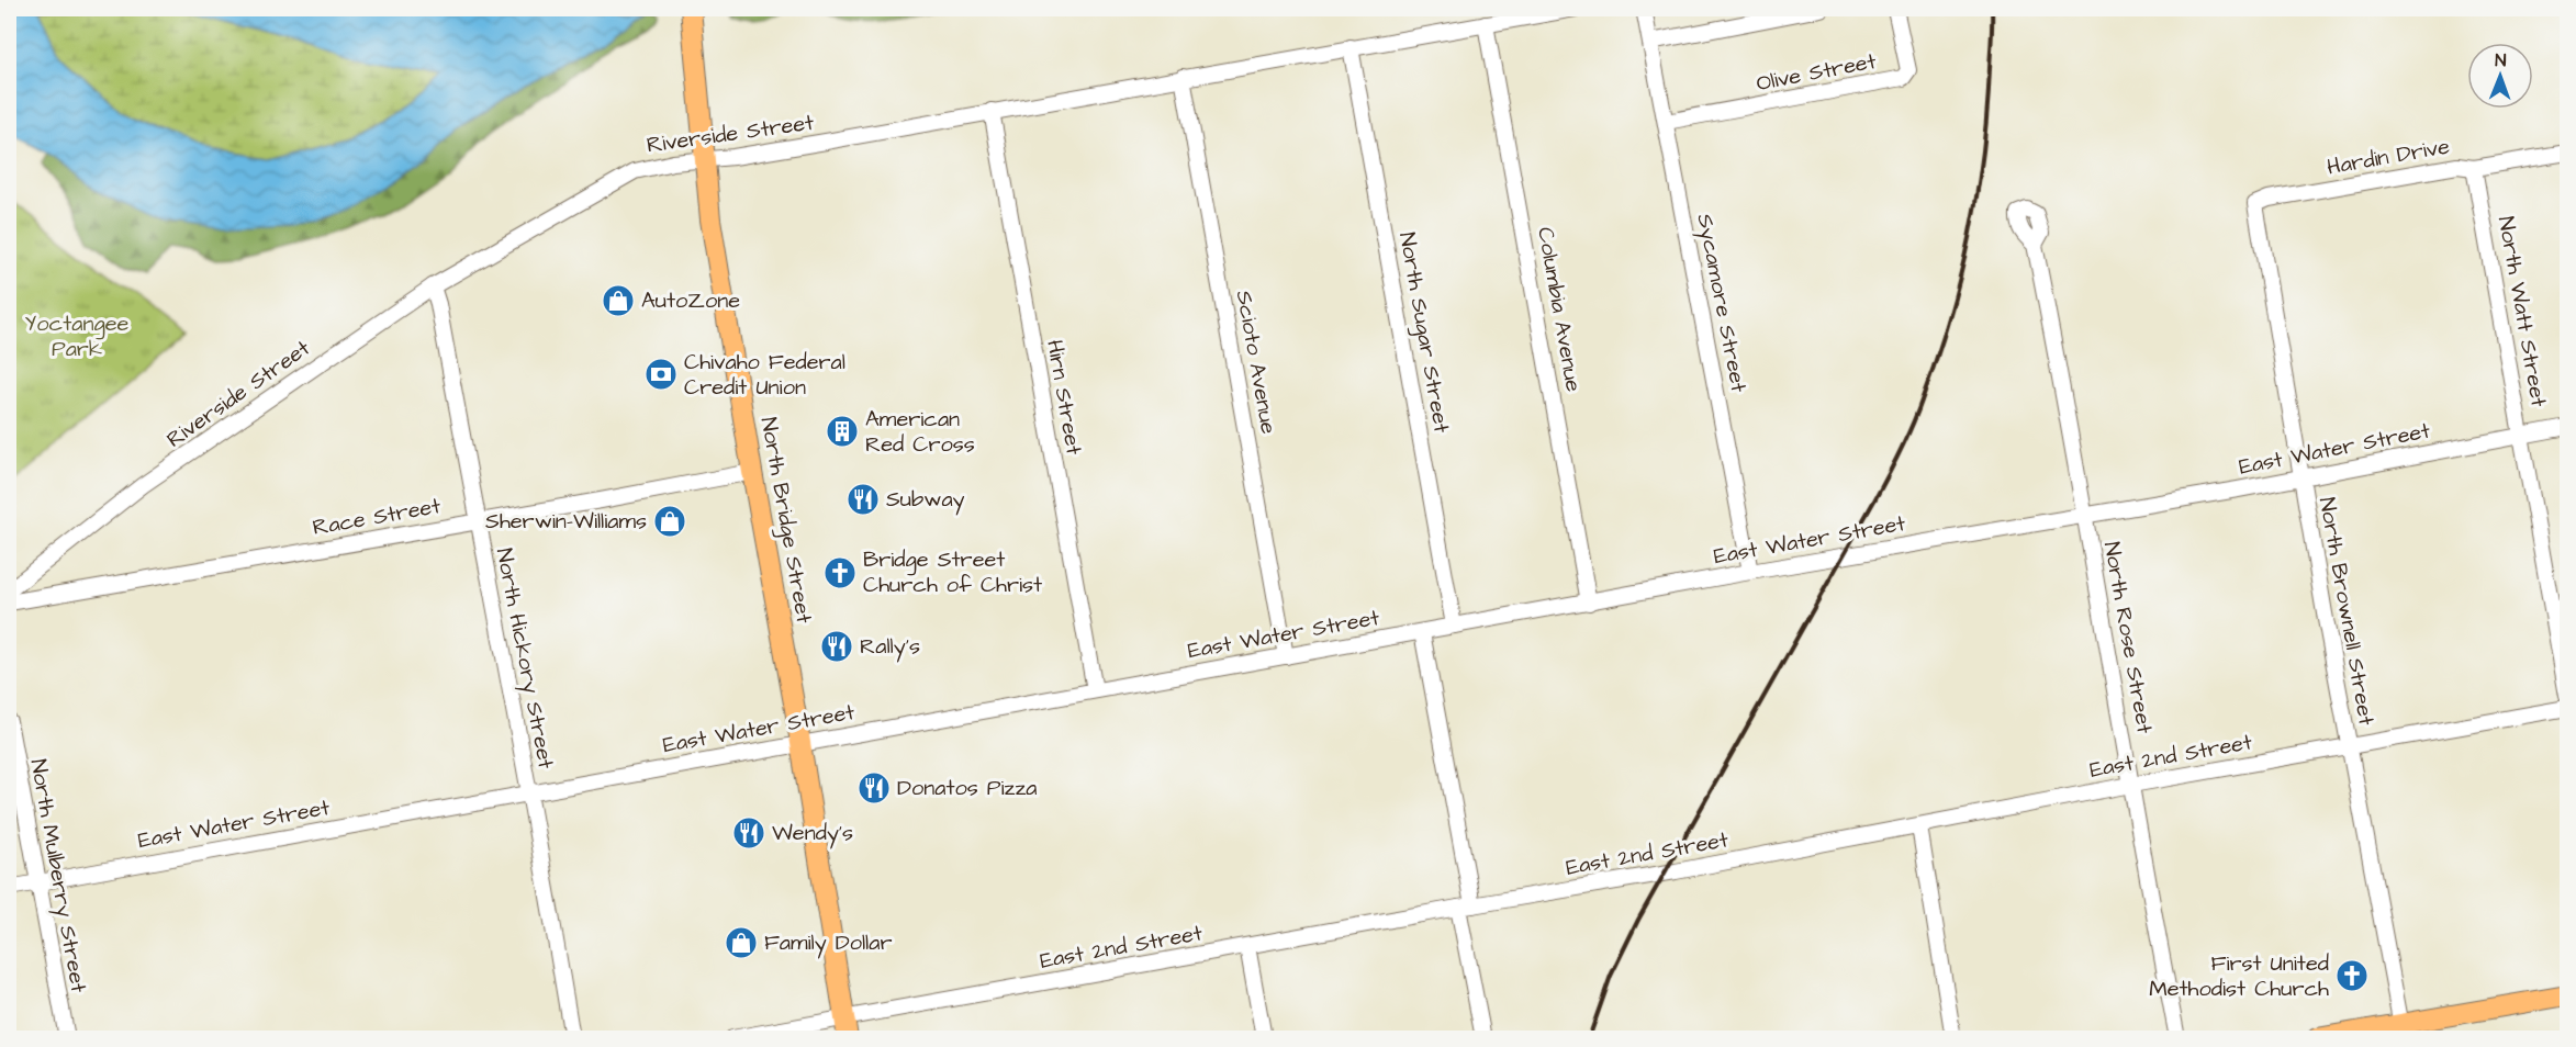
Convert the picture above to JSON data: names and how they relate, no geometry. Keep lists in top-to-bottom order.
{
  "streets": {
    "main road": ["North Bridge Street"],
    "street": [
      "Olive Street",
      "Riverside Street",
      "Hardin Drive",
      "Sycamore Street",
      "Columbia Avenue",
      "North Watt Street",
      "North Sugar Street",
      "Scioto Avenue",
      "Hirn Street",
      "East Water Street",
      "Race Street",
      "North Brownell Street",
      "North Rose Street",
      "North Hickory Street",
      "East 2nd Street",
      "North Mulberry Street"
    ]
  },
  "crossings": [
    ["Olive Street", "Sycamore Street"],
    ["Riverside Street", "Columbia Avenue"],
    ["Riverside Street", "North Sugar Street"],
    ["Riverside Street", "Scioto Avenue"],
    ["Riverside Street", "Hirn Street"],
    ["Riverside Street", "North Bridge Street"],
    ["Riverside Street", "North Hickory Street"],
    ["Hardin Drive", "North Watt Street"],
    ["Hardin Drive", "North Brownell Street"],
    ["Sycamore Street", "East Water Street"],
    ["Columbia Avenue", "East Water Street"],
    ["North Watt Street", "East Water Street"],
    ["North Sugar Street", "East Water Street"],
    ["Scioto Avenue", "East Water Street"],
    ["Hirn Street", "East Water Street"],
    ["East Water Street", "North Bridge Street"],
    ["East Water Street", "North Brownell Street"],
    ["East Water Street", "North Rose Street"],
    ["East Water Street", "North Hickory Street"],
    ["East Water Street", "North Mulberry Street"],
    ["Race Street", "North Bridge Street"],
    ["Race Street", "North Hickory Street"],
    ["North Bridge Street", "East 2nd Street"],
    ["North Brownell Street", "East 2nd Street"],
    ["North Rose Street", "East 2nd Street"]
  ],
  "parks": ["Yoctangee Park"],
  "places": {
    "shop": ["AutoZone", "Sherwin-Williams", "Family Dollar"],
    "bank": ["Chivaho Federal Credit Union"],
    "building": ["American Red Cross"],
    "restaurant": [
      "Subway",
      "Rally's",
      "Donatos Pizza",
      "Wendy's"
    ],
    "church": ["Bridge Street Church of Christ", "First United Methodist Church"]
  },
  "north": "top"
}
